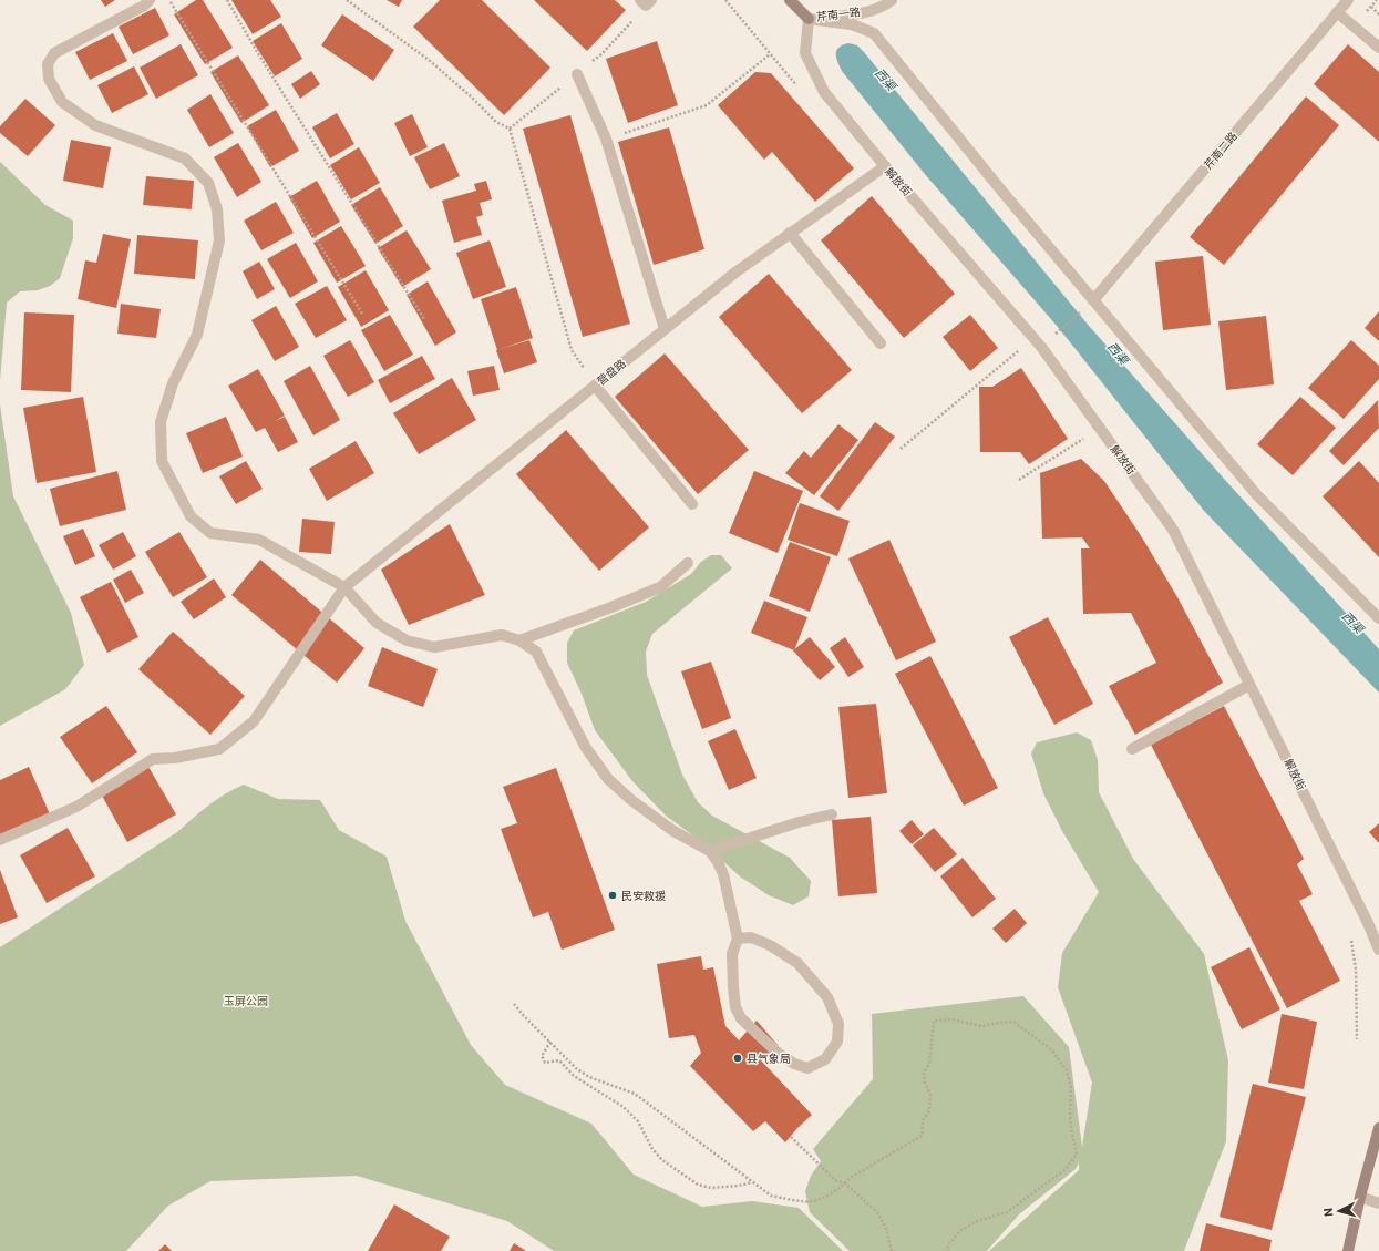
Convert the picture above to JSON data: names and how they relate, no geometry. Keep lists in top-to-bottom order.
{
  "streets": {
    "street": [
      "芹南一路",
      "芹南二路",
      "解放街",
      "营盘路"
    ]
  },
  "crossings": [
    ["芹南一路", "解放街"],
    ["解放街", "营盘路"]
  ],
  "water": ["西渠"],
  "parks": ["玉屏公园"],
  "places": ["民安救援", "县气象局"],
  "north": "left"
}
